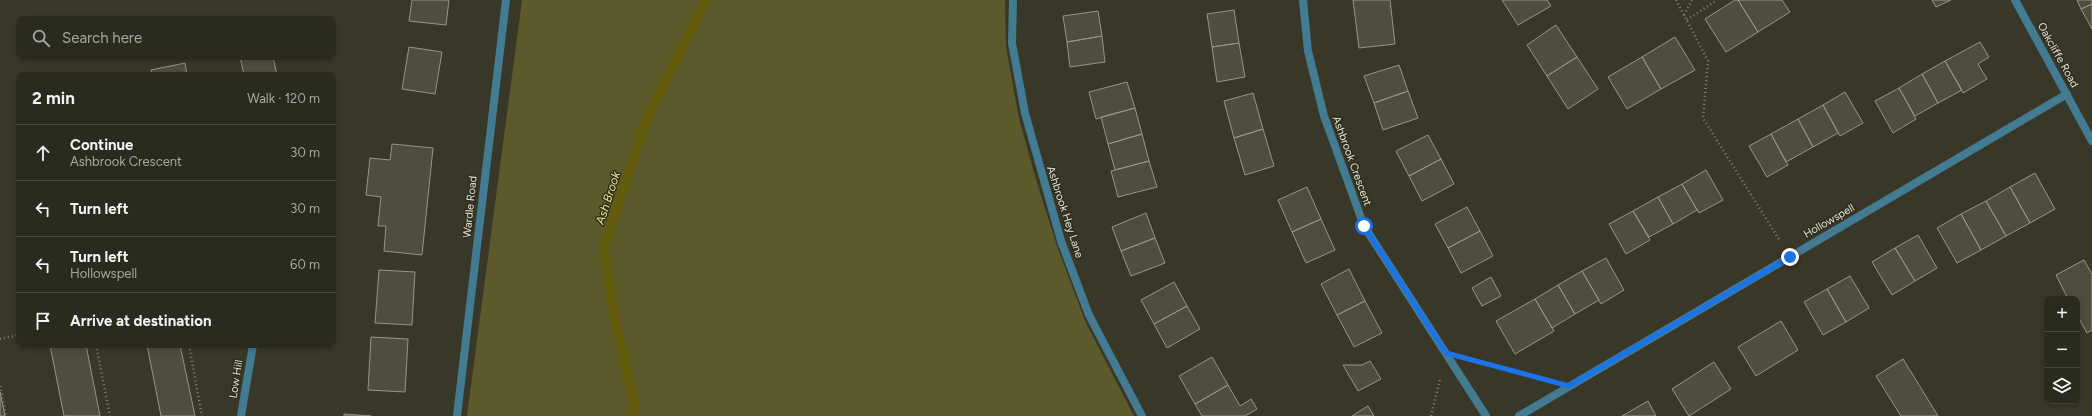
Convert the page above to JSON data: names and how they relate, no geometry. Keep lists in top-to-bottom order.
{
  "streets": {
    "street": [
      "Oakcliffe Road",
      "Ashbrook Crescent",
      "Wardle Road",
      "Ashbrook Hey Lane",
      "Hollowspell",
      "Low Hill"
    ]
  },
  "crossings": [
    ["Oakcliffe Road", "Hollowspell"]
  ],
  "water": ["Ash Brook"],
  "page": {
    "search": "Search here",
    "heading": ["2 min", "Walk · 120 m"],
    "list": [
      ["Continue", "Ashbrook Crescent", "30 m"],
      ["Turn left", "30 m"],
      ["Turn left", "Hollowspell", "60 m"],
      "Arrive at destination"
    ],
    "map_buttons": ["+", "−"]
  }
}
